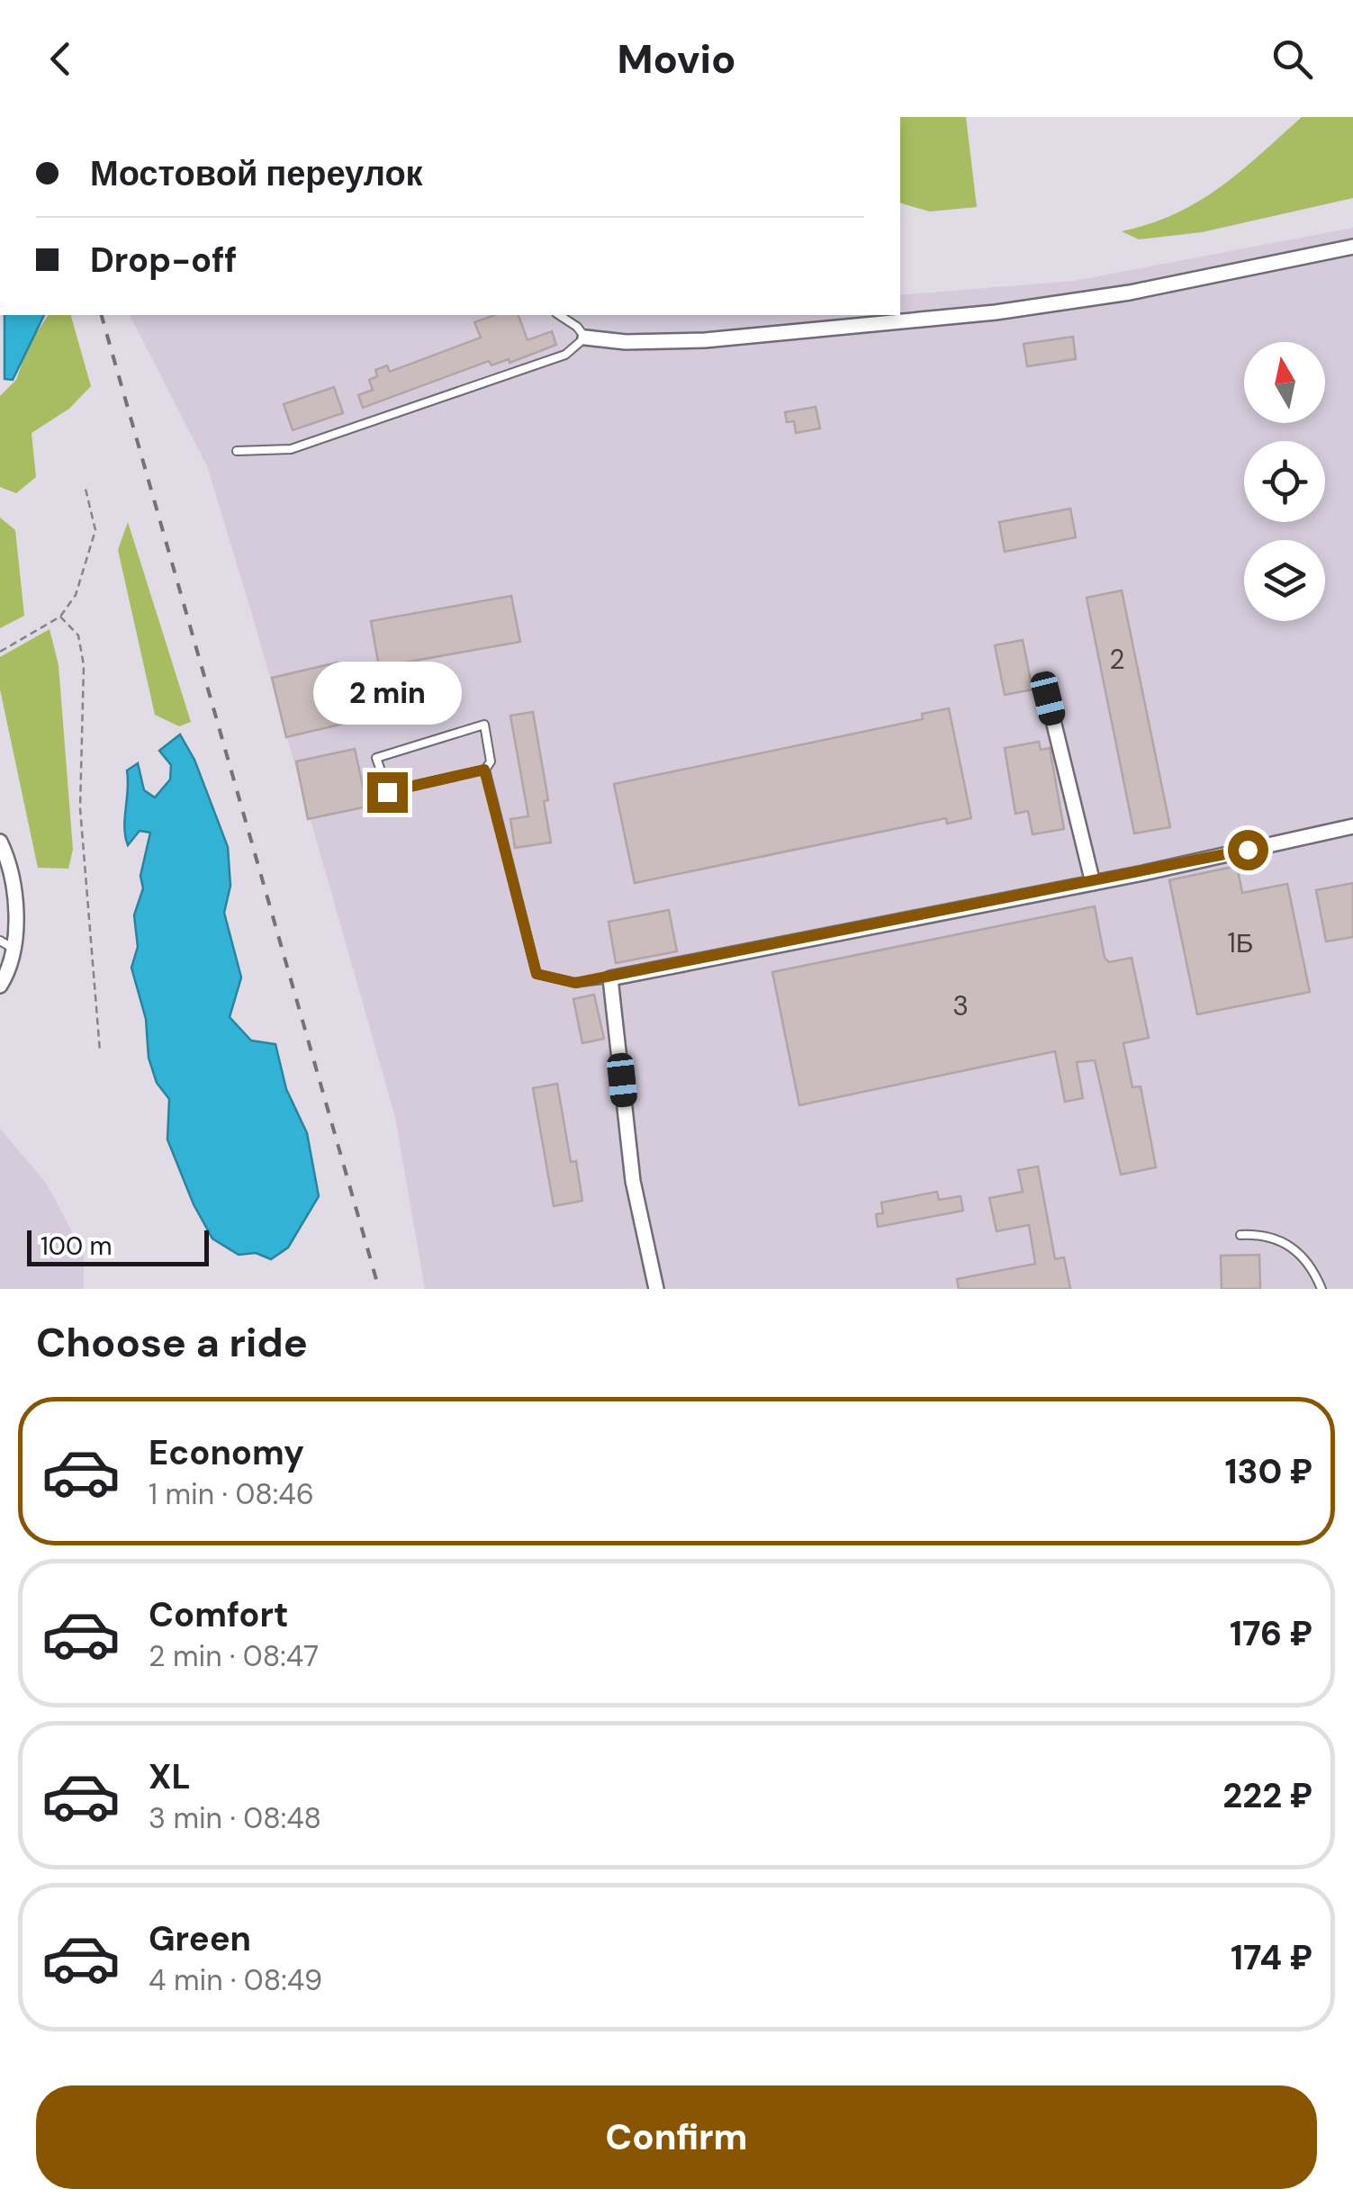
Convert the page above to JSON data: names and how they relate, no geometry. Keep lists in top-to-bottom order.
{
  "house_numbers": ["2", "1Б", "3"],
  "scale_bar": "100 m",
  "north": "top",
  "page": {
    "header": "Movio",
    "banner": ["Мостовой переулок", "Drop-off"],
    "bubble": "2 min",
    "scale": "100 m",
    "heading": "Choose a ride",
    "list": [
      {
        "name": "Economy",
        "note": "1 min · 08:46",
        "value": "130 ₽"
      },
      {
        "name": "Comfort",
        "note": "2 min · 08:47",
        "value": "176 ₽"
      },
      {
        "name": "XL",
        "note": "3 min · 08:48",
        "value": "222 ₽"
      },
      {
        "name": "Green",
        "note": "4 min · 08:49",
        "value": "174 ₽"
      }
    ],
    "buttons": "Confirm"
  }
}
